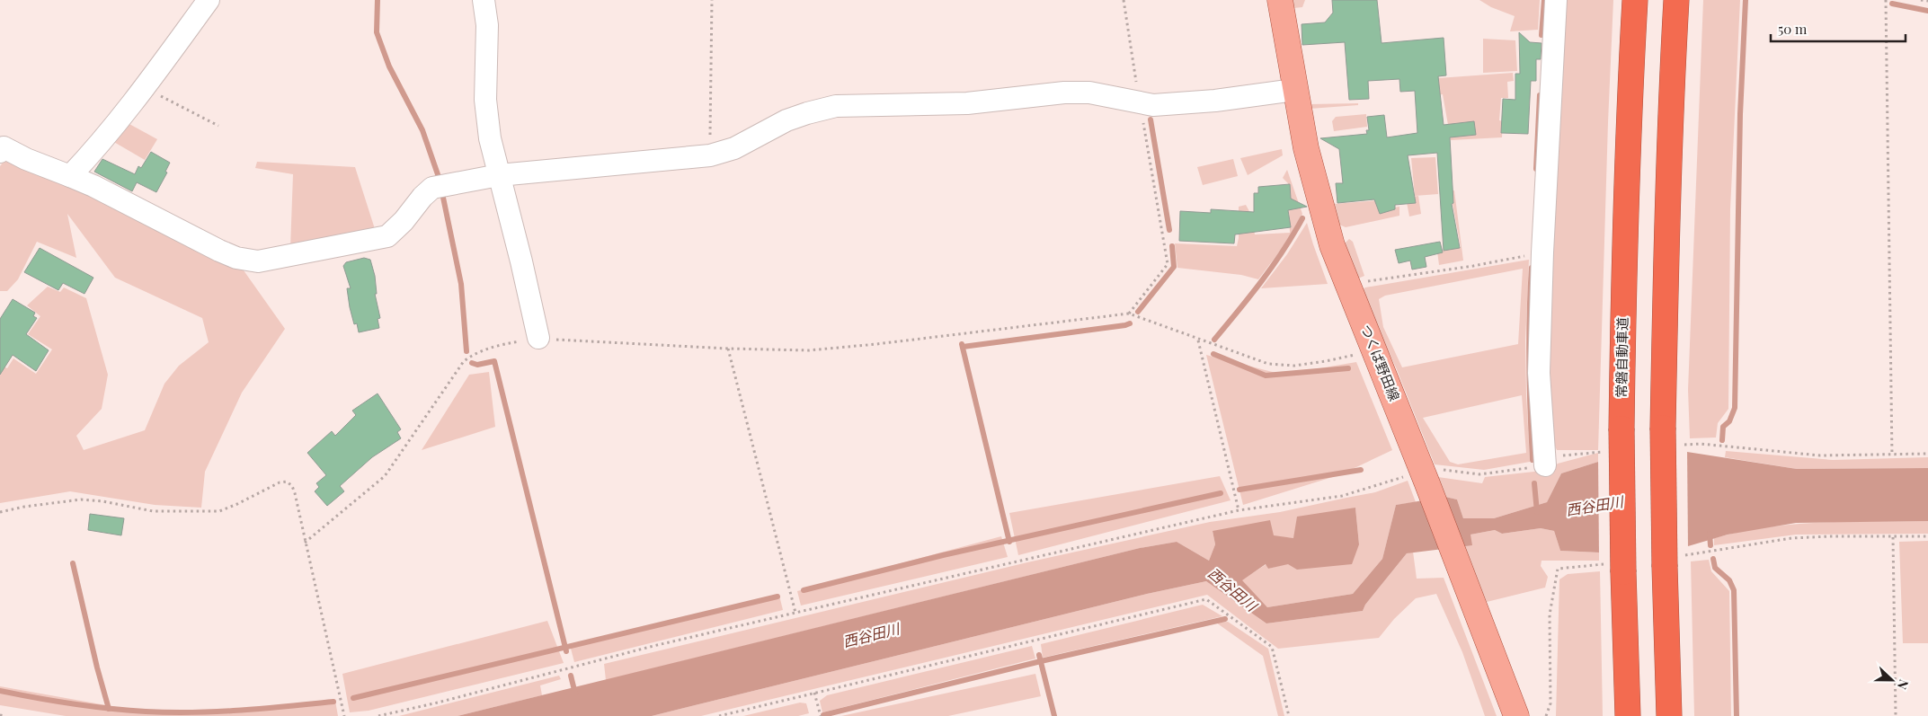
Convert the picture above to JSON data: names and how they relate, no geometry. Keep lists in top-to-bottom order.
{
  "streets": {
    "highway": ["常磐自動車道"],
    "main road": ["つくば野田線"]
  },
  "water": ["西谷田川"],
  "scale_bar": "50 m",
  "north": "right"
}
